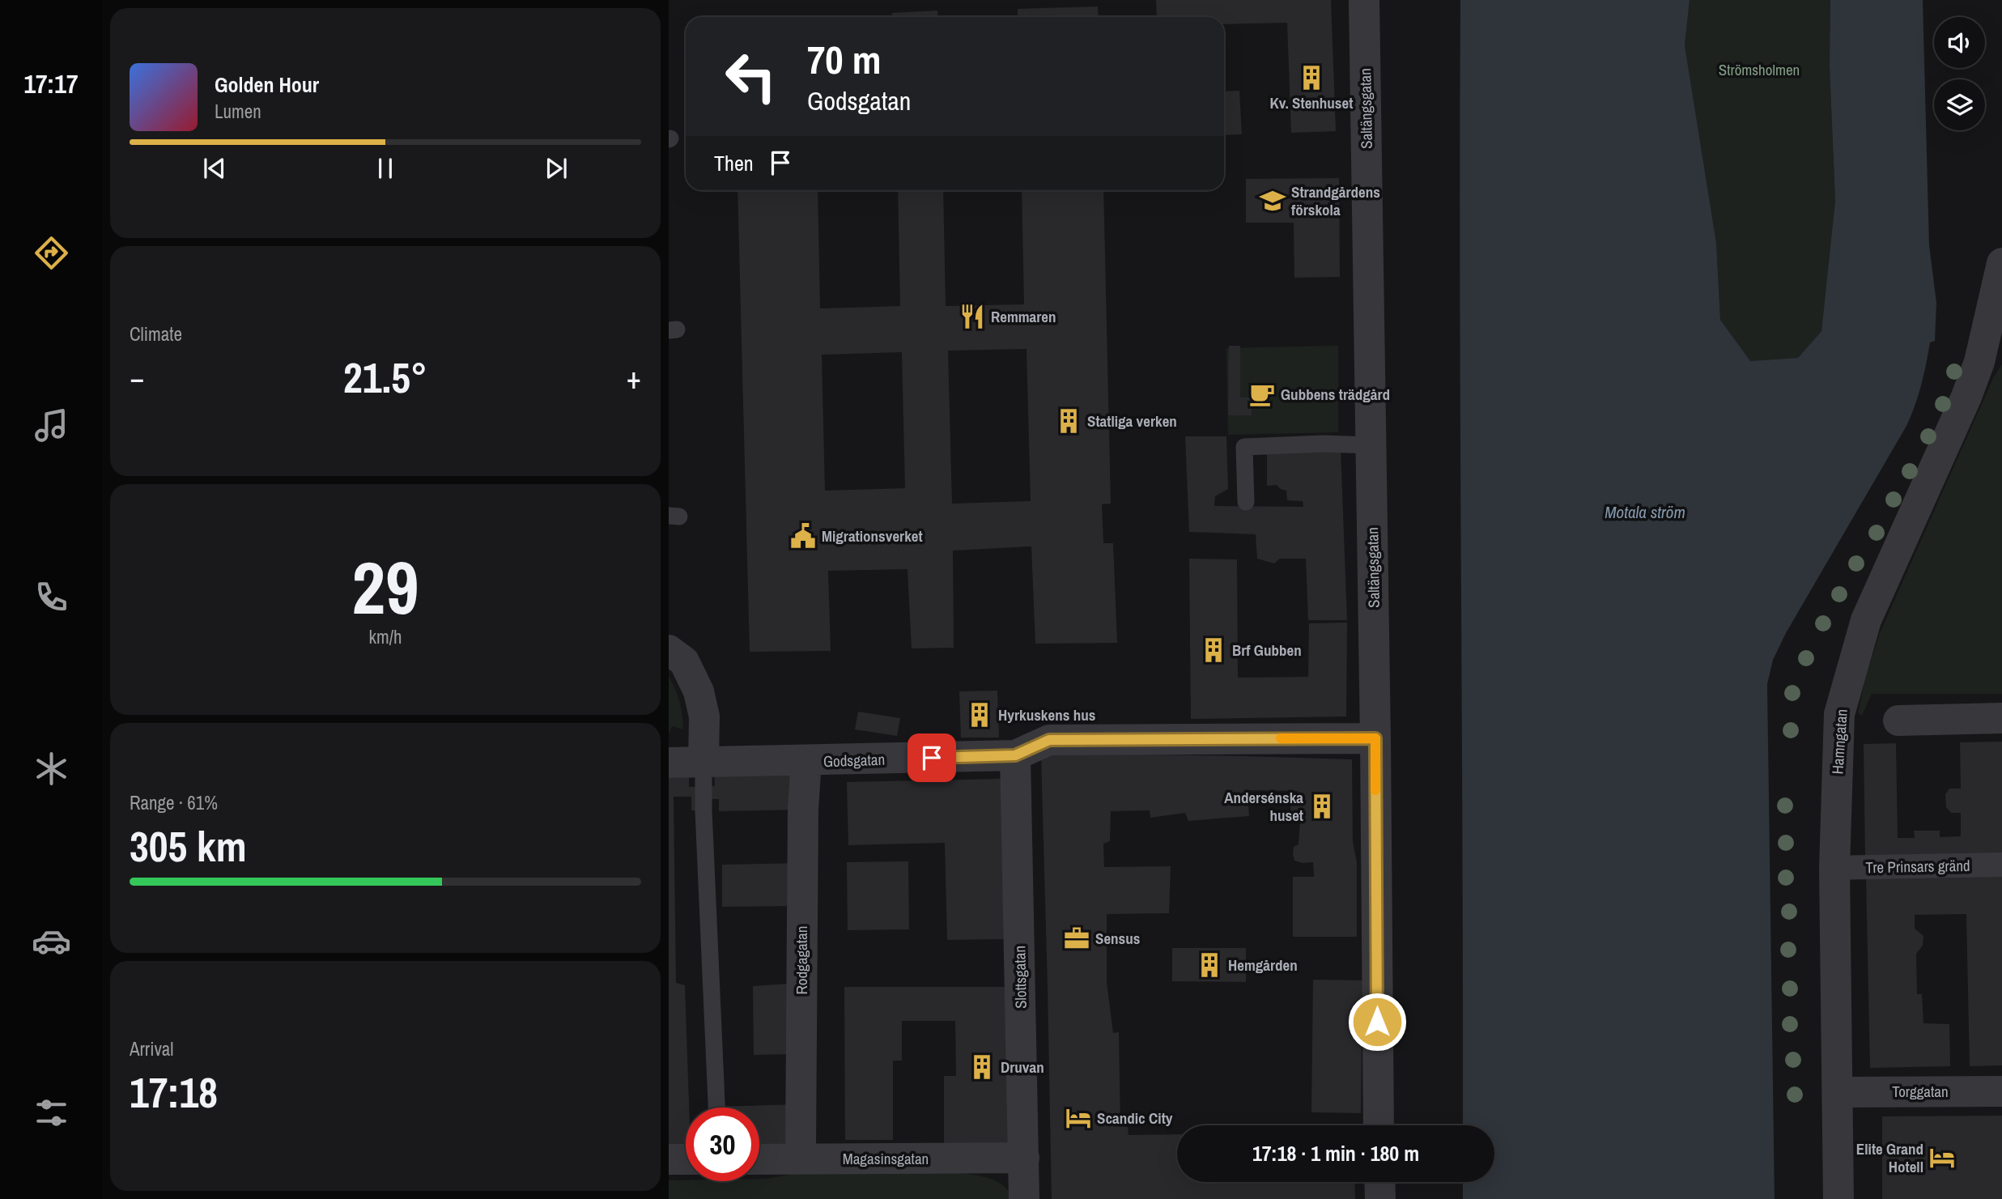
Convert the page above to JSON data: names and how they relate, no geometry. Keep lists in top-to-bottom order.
{
  "streets": {
    "street": [
      "Saltängsgatan",
      "Hamngatan",
      "Godsgatan",
      "Tre Prinsars gränd",
      "Rodgagatan",
      "Slottsgatan",
      "Torggatan",
      "Magasinsgatan"
    ]
  },
  "crossings": [
    ["Saltängsgatan", "Godsgatan"],
    ["Hamngatan", "Tre Prinsars gränd"],
    ["Hamngatan", "Torggatan"],
    ["Godsgatan", "Rodgagatan"],
    ["Godsgatan", "Slottsgatan"],
    ["Rodgagatan", "Magasinsgatan"],
    ["Slottsgatan", "Magasinsgatan"]
  ],
  "water": ["Motala ström"],
  "parks": ["Strömsholmen"],
  "places": {
    "building": [
      "Kv. Stenhuset",
      "Statliga verken",
      "Brf Gubben",
      "Hyrkuskens hus",
      "Andersénska huset",
      "Hemgården",
      "Druvan"
    ],
    "school or university": ["Strandgårdens förskola"],
    "restaurant": ["Remmaren"],
    "cafe": ["Gubbens trädgård"],
    "public building": ["Migrationsverket"],
    "office": ["Sensus"],
    "hotel": ["Scandic City", "Elite Grand Hotell"]
  },
  "page": {
    "tabs": "17:17",
    "turn": ["70 m", "Godsgatan"],
    "song": ["Golden Hour", "Lumen"],
    "then": "Then",
    "tile": [
      "Climate",
      ["29", "km/h"],
      ["Range · 61%", "305 km"],
      ["Arrival", "17:18"]
    ],
    "heat": ["−", "21.5°", "+"],
    "limit": "30",
    "trip": "17:18 · 1 min · 180 m"
  }
}
